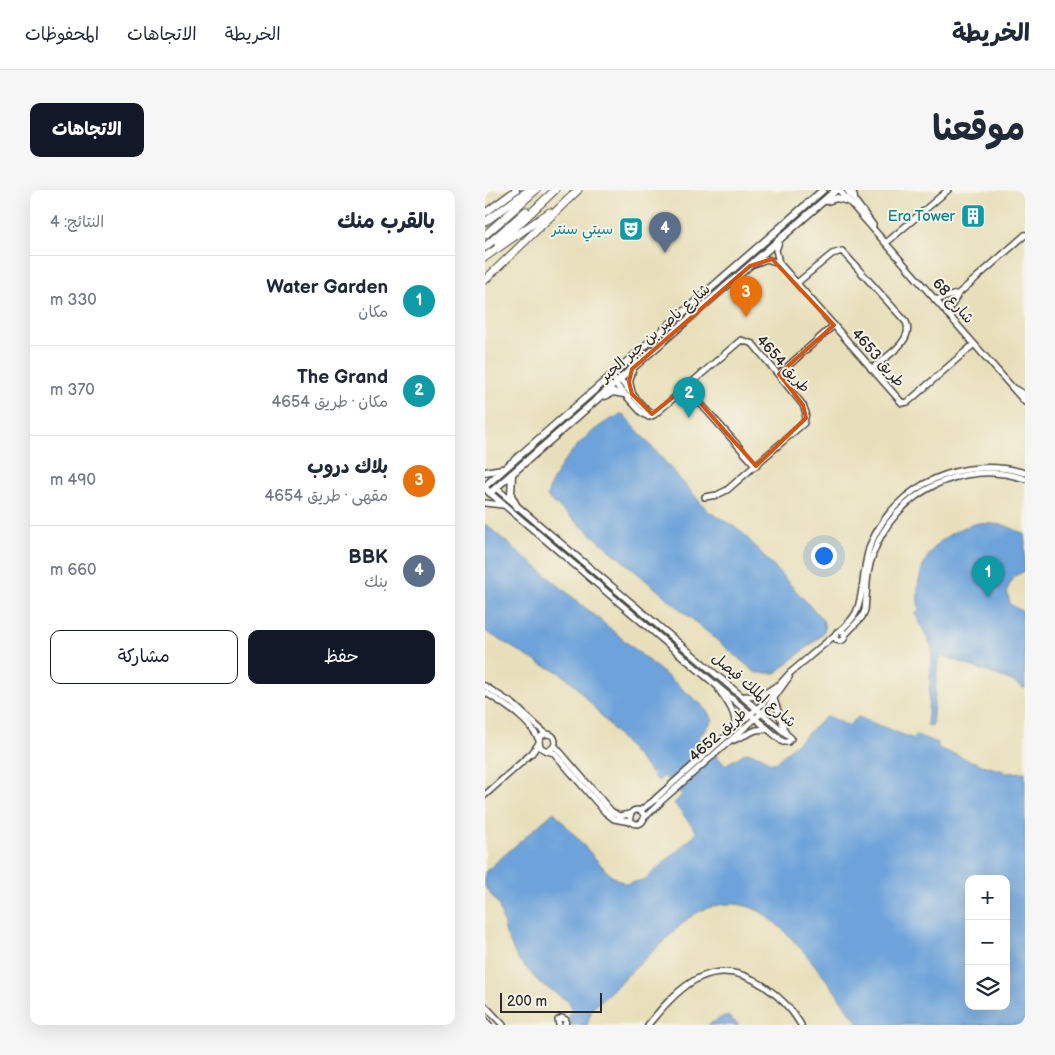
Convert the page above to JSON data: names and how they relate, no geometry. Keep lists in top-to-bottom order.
{
  "streets": {
    "main road": ["شارع ناصر بن جبر الجبر", "شارع الملك فيصل"],
    "street": [
      "شارع 68",
      "طريق 4653",
      "طريق 4654",
      "طريق 4652"
    ]
  },
  "crossings": [
    ["شارع 68", "شارع ناصر بن جبر الجبر"],
    ["شارع 68", "طريق 4653"],
    ["شارع ناصر بن جبر الجبر", "شارع الملك فيصل"],
    ["طريق 4653", "طريق 4654"],
    ["شارع الملك فيصل", "طريق 4652"]
  ],
  "places": {
    "building": ["Era Tower"],
    "theatre": ["سيتي سنتر"]
  },
  "scale_bar": "200 m",
  "page": {
    "header": "الخريطة",
    "nav": ["الخريطة", "الاتجاهات", "المحفوظات"],
    "title": "موقعنا",
    "buttons": [
      "الاتجاهات",
      ["حفظ", "مشاركة"]
    ],
    "heading": ["بالقرب منك", "النتائج: 4"],
    "pins": [
      "4",
      "3",
      "2",
      "1"
    ],
    "list": [
      {
        "mark": "1",
        "name": "Water Garden",
        "note": "مكان",
        "value": "330 m"
      },
      {
        "mark": "2",
        "name": "The Grand",
        "note": "مكان · طريق 4654",
        "value": "370 m"
      },
      {
        "mark": "3",
        "name": "بلاك دروب",
        "note": "مقهى · طريق 4654",
        "value": "490 m"
      },
      {
        "mark": "4",
        "name": "BBK",
        "note": "بنك",
        "value": "660 m"
      }
    ],
    "map_buttons": ["+", "−"],
    "scale": "200 m"
  }
}
